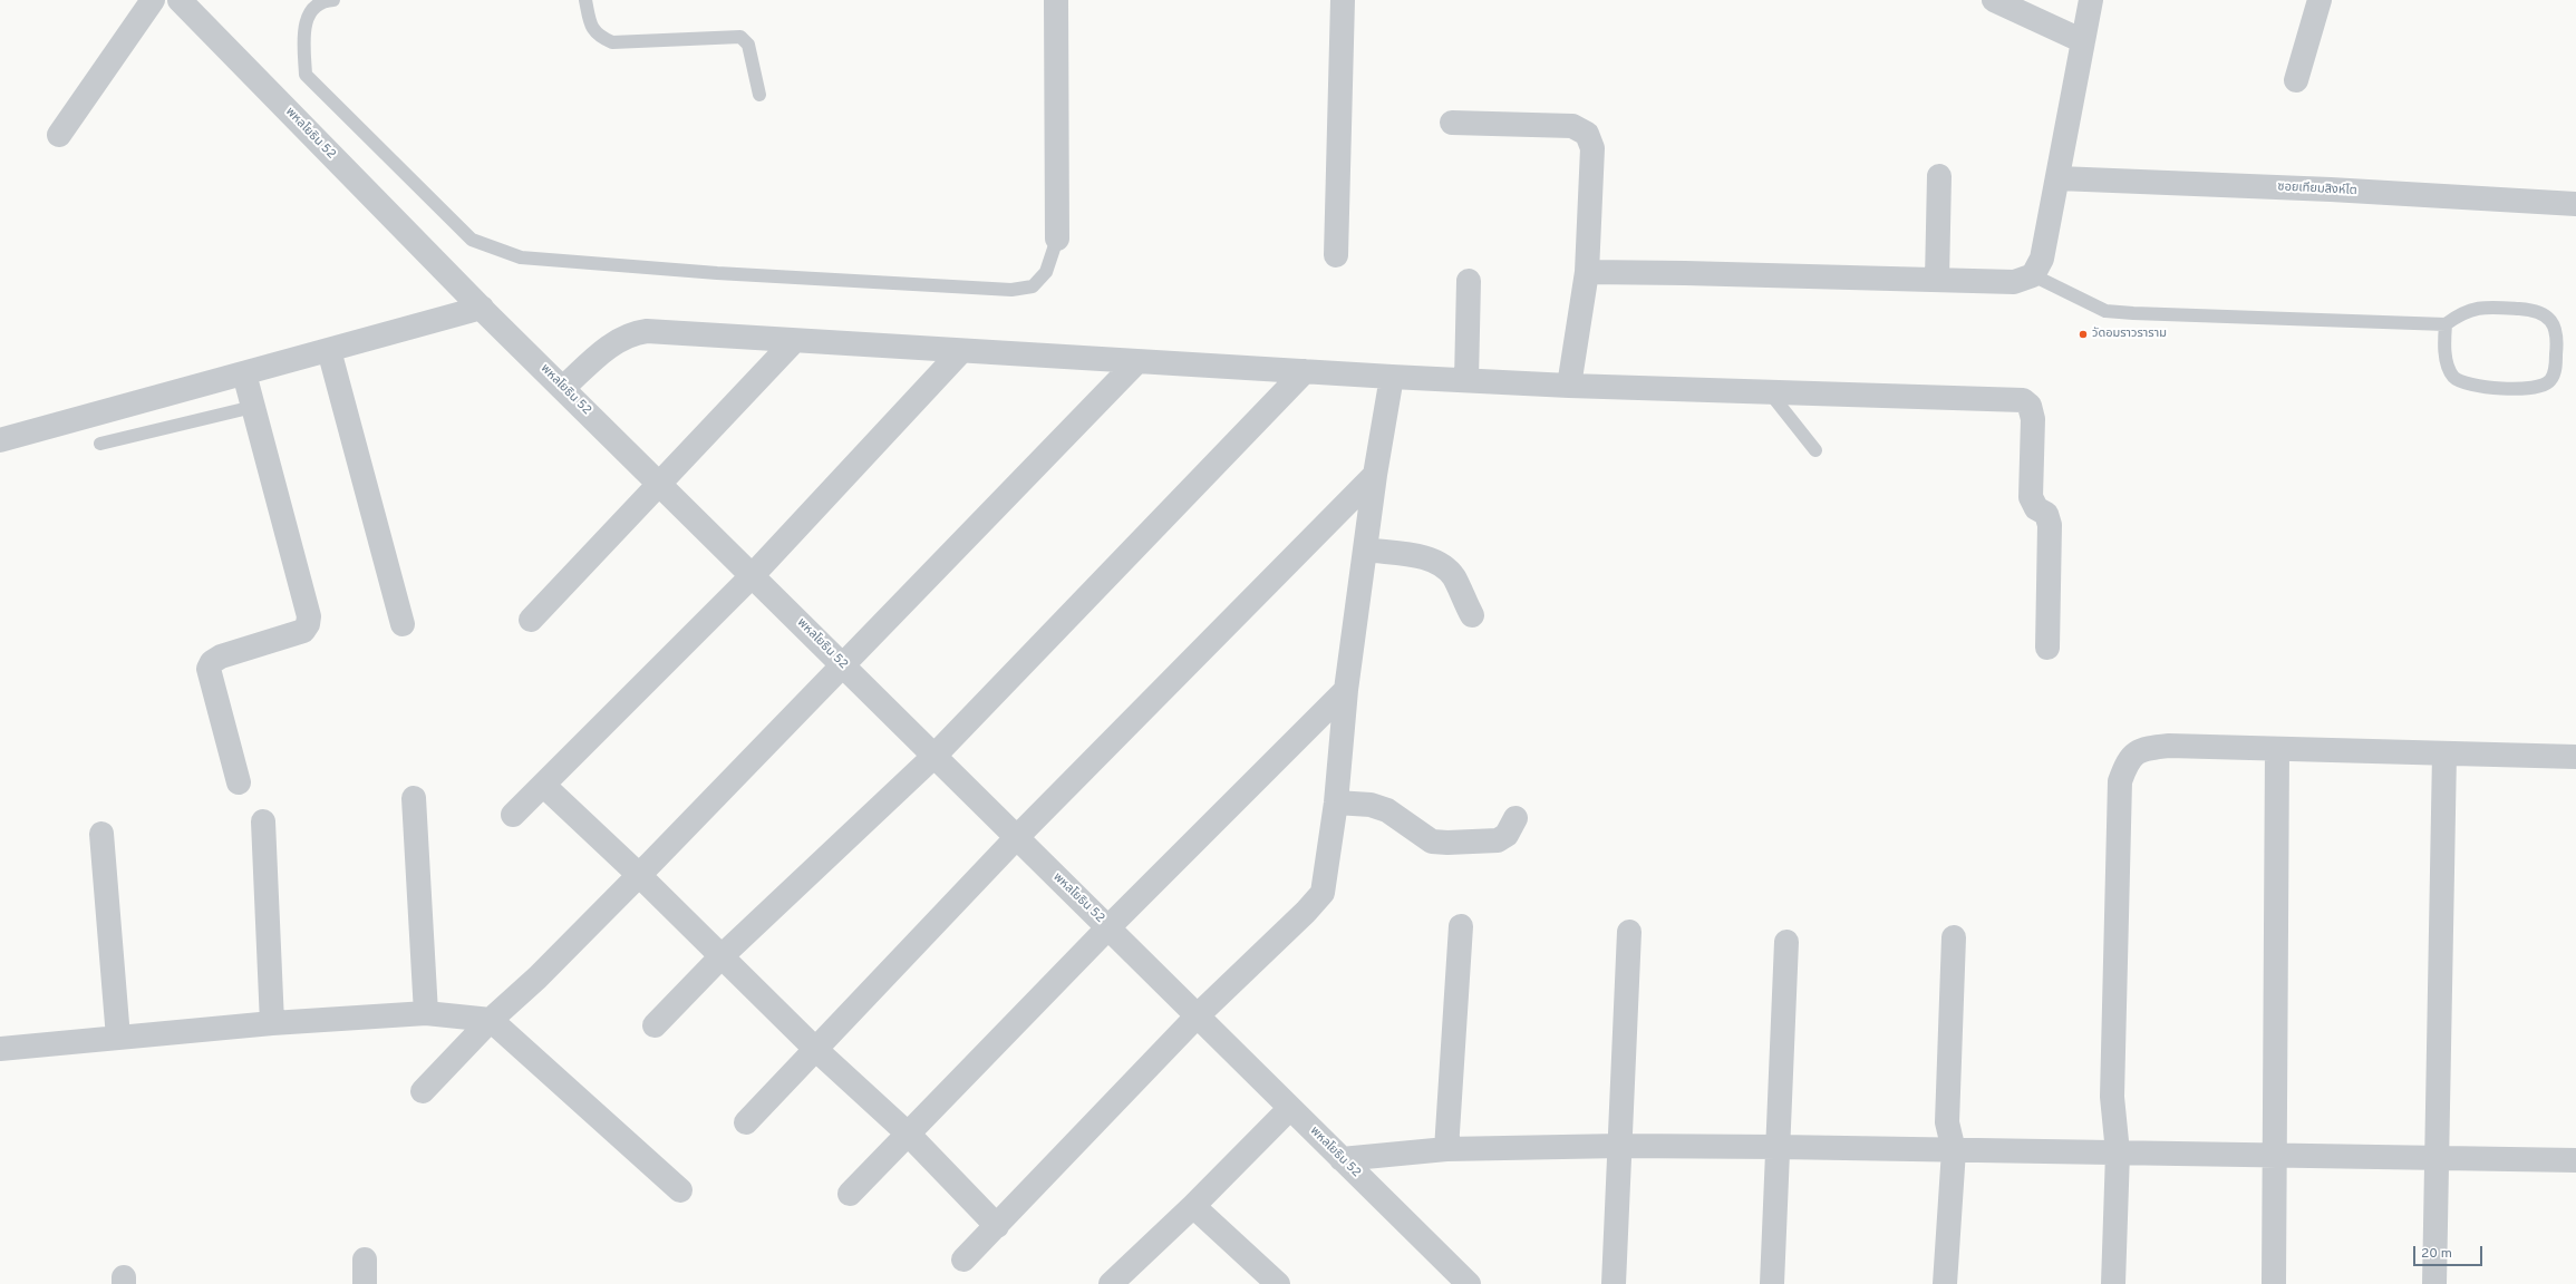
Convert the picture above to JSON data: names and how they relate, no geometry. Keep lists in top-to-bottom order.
{
  "streets": {
    "street": ["พหลโยธิน 52", "ซอยเทียมสิงห์โต"]
  },
  "places": ["วัดอมราวราราม"],
  "scale_bar": "20 m"
}
